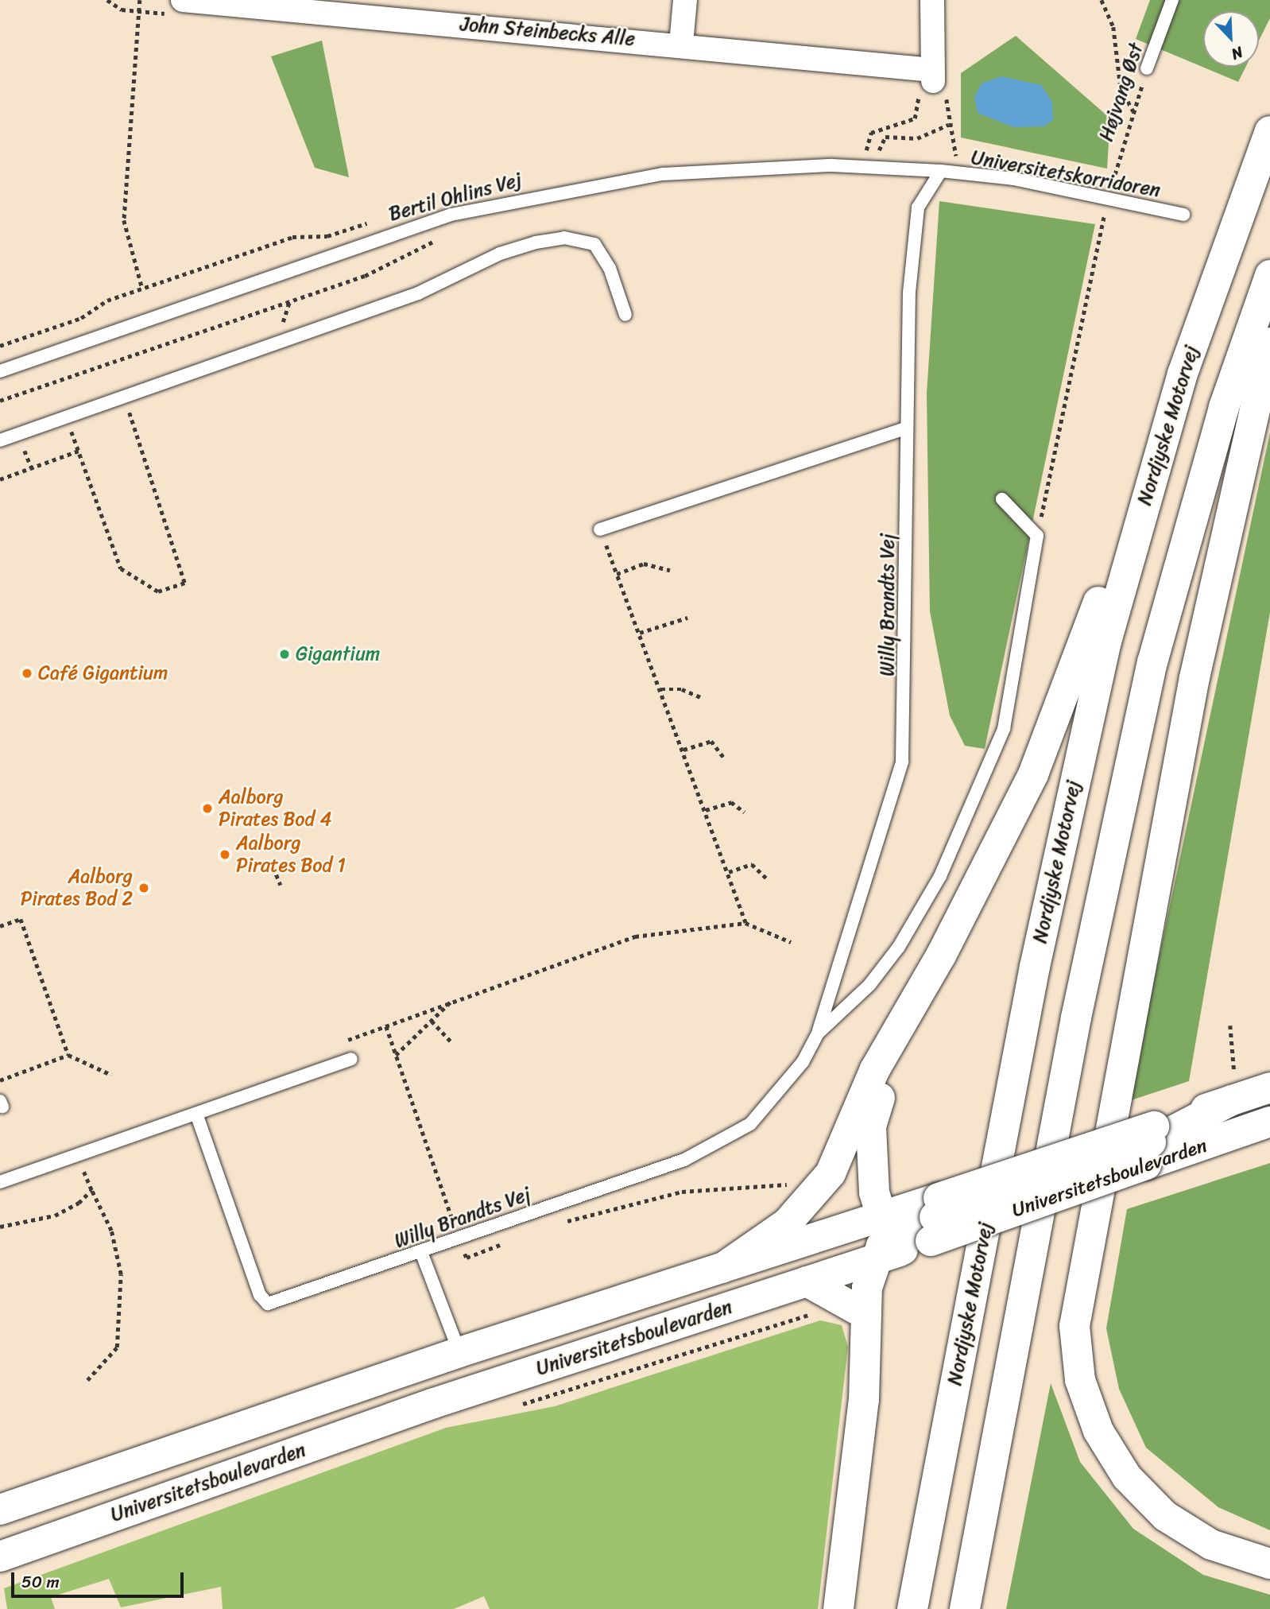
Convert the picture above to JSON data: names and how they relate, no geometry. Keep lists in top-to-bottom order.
{
  "streets": {
    "main road": ["Nordjyske Motorvej", "Universitetsboulevarden"],
    "street": ["John Steinbecks Alle"],
    "lane": [
      "Højvang Øst",
      "Universitetskorridoren",
      "Bertil Ohlins Vej",
      "Willy Brandts Vej"
    ]
  },
  "crossings": [
    ["Højvang Øst", "Universitetskorridoren"],
    ["Universitetskorridoren", "Bertil Ohlins Vej"],
    ["Universitetskorridoren", "Willy Brandts Vej"],
    ["Bertil Ohlins Vej", "Willy Brandts Vej"]
  ],
  "places": [
    "Gigantium",
    "Café Gigantium",
    "Aalborg Pirates Bod 4",
    "Aalborg Pirates Bod 1",
    "Aalborg Pirates Bod 2"
  ],
  "scale_bar": "50 m",
  "north": "bottom right"
}
